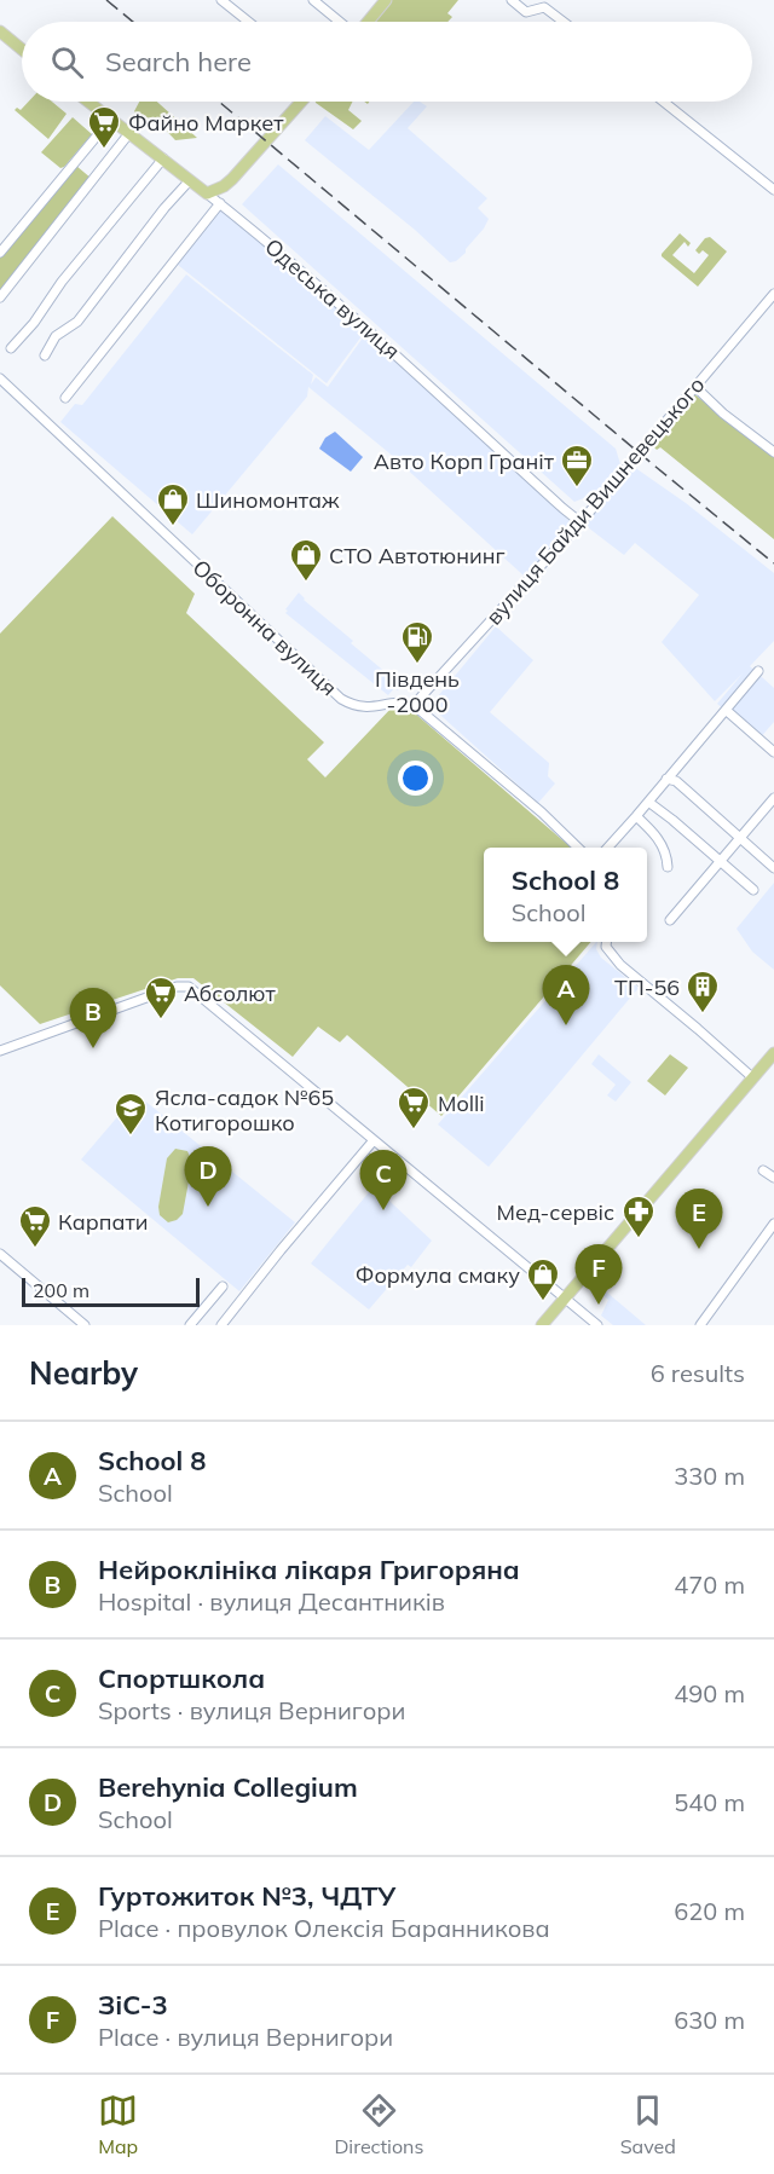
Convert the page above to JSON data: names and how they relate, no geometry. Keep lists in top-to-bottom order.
{
  "streets": {
    "main road": ["Одеська вулиця"],
    "street": ["вулиця Байди Вишневецького", "Оборонна вулиця"]
  },
  "crossings": [
    ["Одеська вулиця", "вулиця Байди Вишневецького"],
    ["вулиця Байди Вишневецького", "Оборонна вулиця"]
  ],
  "places": {
    "supermarket": [
      "Файно Маркет",
      "Абсолют",
      "Molli",
      "Карпати"
    ],
    "office": ["Авто Корп Граніт"],
    "shop": ["Шиномонтаж", "СТО Автотюнинг", "Формула смаку"],
    "fuel station": ["Південь -2000"],
    "building": ["ТП-56"],
    "school or university": ["Ясла-садок №65 Котигорошко"],
    "pharmacy": ["Мед-сервіс"]
  },
  "scale_bar": "200 m",
  "page": {
    "search": "Search here",
    "popup": ["School 8", "School"],
    "pins": [
      "A",
      "B",
      "D",
      "C",
      "E",
      "F"
    ],
    "scale": "200 m",
    "heading": ["Nearby", "6 results"],
    "list": [
      {
        "mark": "A",
        "name": "School 8",
        "note": "School",
        "value": "330 m"
      },
      {
        "mark": "B",
        "name": "Нейроклініка лікаря Григоряна",
        "note": "Hospital · вулиця Десантників",
        "value": "470 m"
      },
      {
        "mark": "C",
        "name": "Спортшкола",
        "note": "Sports · вулиця Вернигори",
        "value": "490 m"
      },
      {
        "mark": "D",
        "name": "Berehynia Collegium",
        "note": "School",
        "value": "540 m"
      },
      {
        "mark": "E",
        "name": "Гуртожиток №3, ЧДТУ",
        "note": "Place · провулок Олексія Баранникова",
        "value": "620 m"
      },
      {
        "mark": "F",
        "name": "ЗіС-3",
        "note": "Place · вулиця Вернигори",
        "value": "630 m"
      }
    ],
    "nav": ["Map", "Directions", "Saved"]
  }
}
